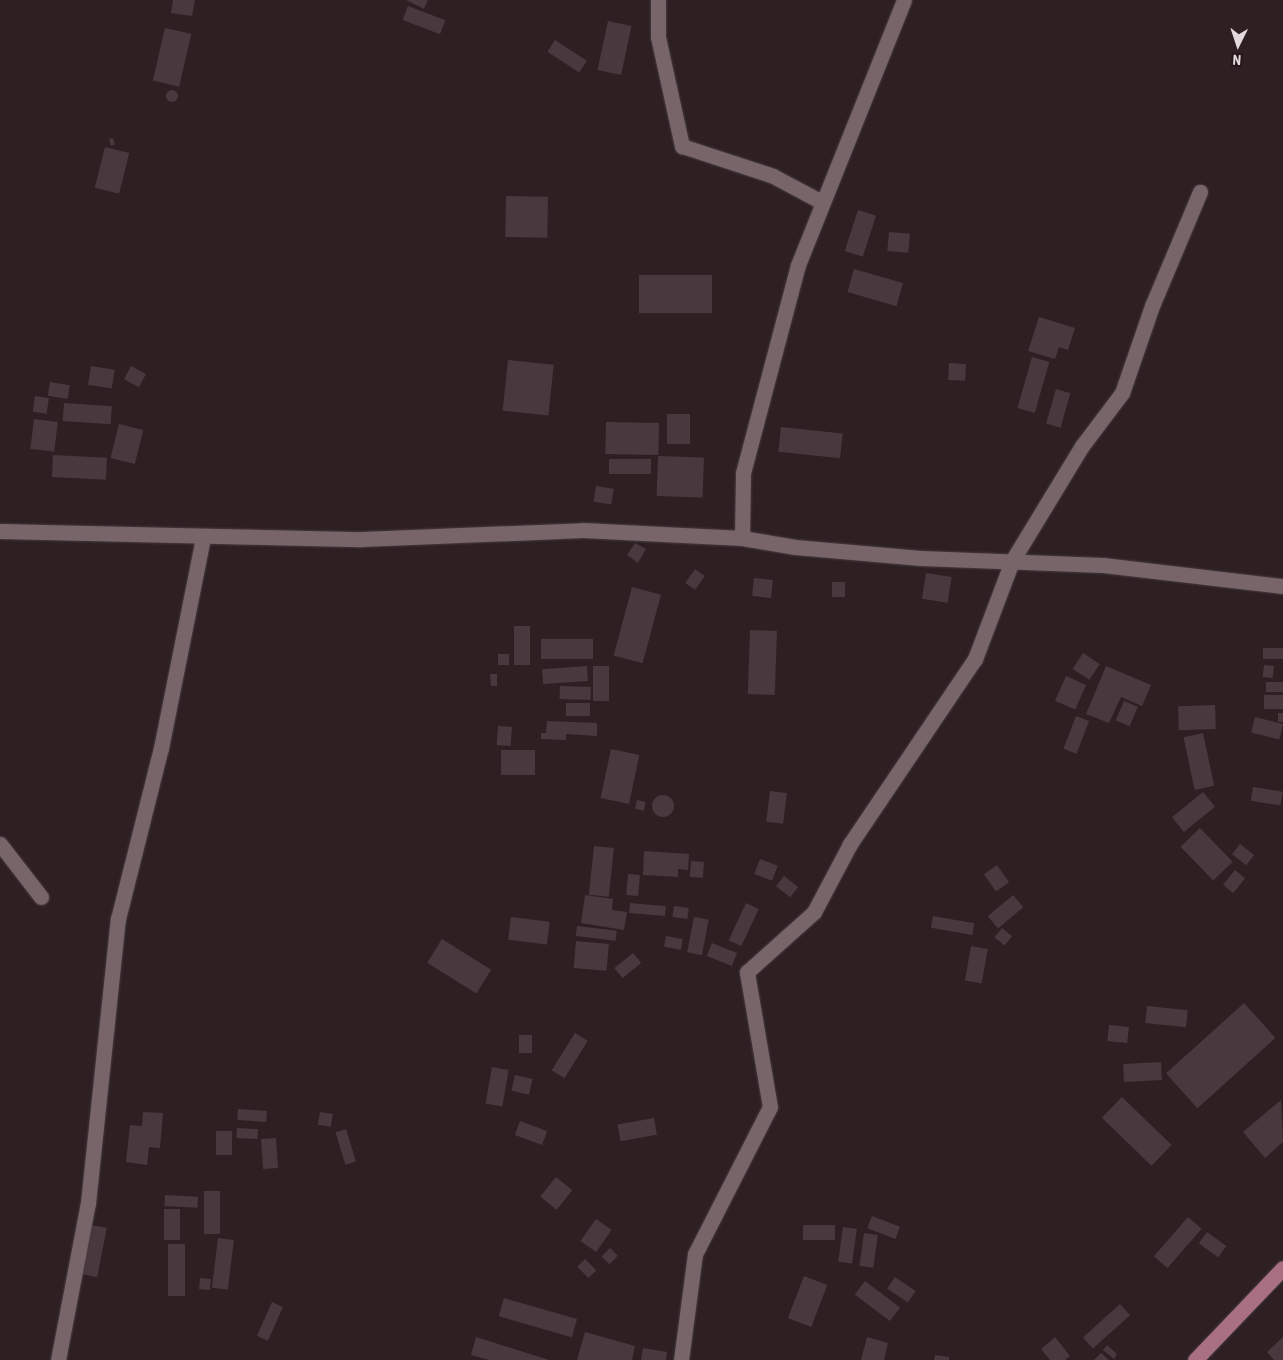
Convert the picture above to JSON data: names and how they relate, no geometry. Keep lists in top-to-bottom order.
{
  "north": "bottom"
}
